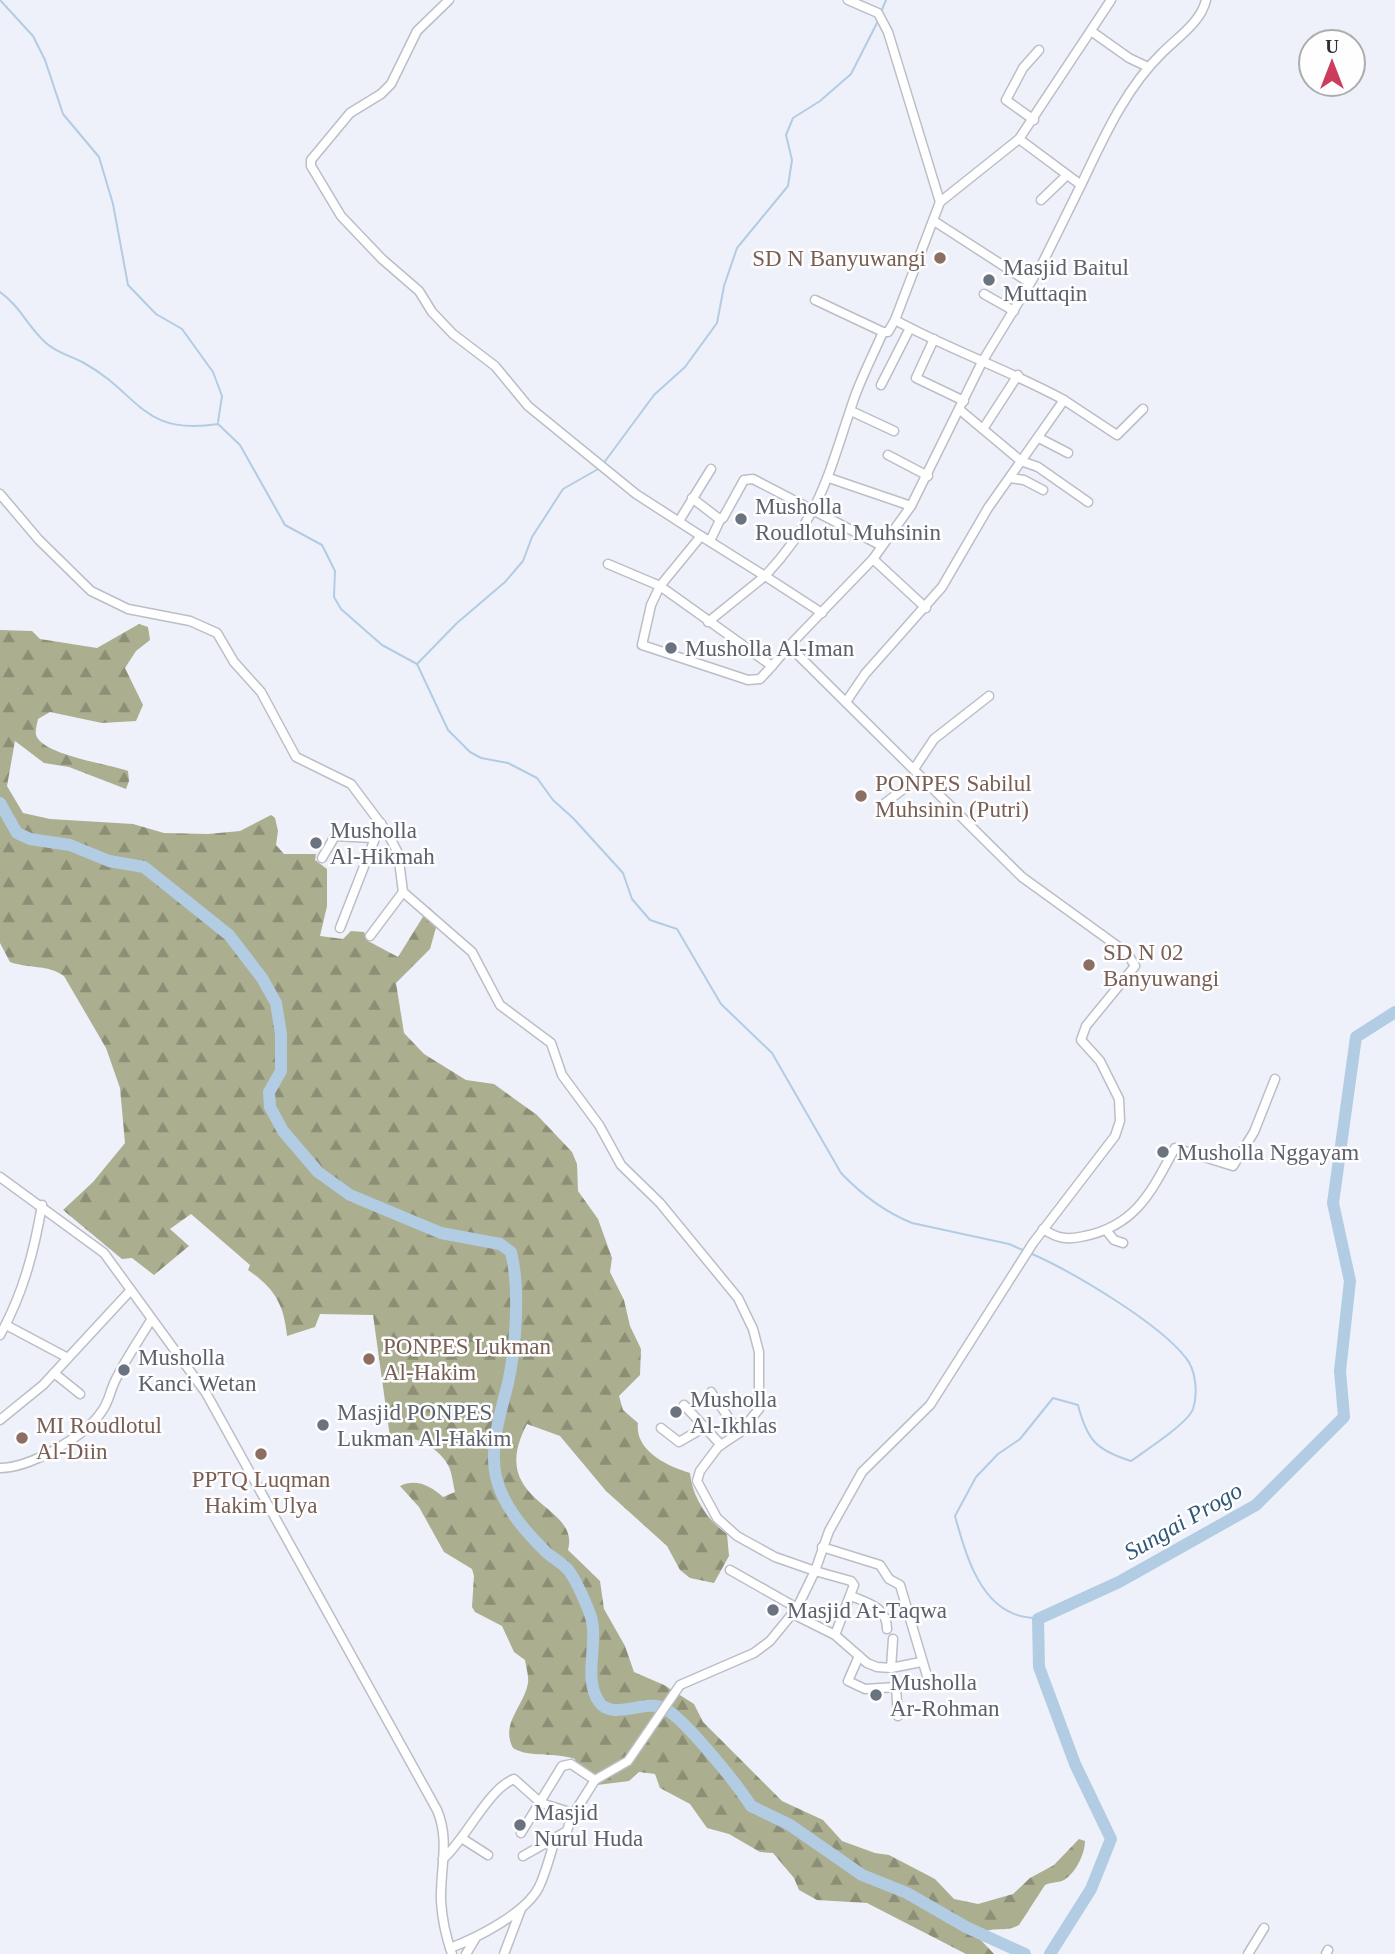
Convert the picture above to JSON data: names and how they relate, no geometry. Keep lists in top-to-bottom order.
{
  "water": ["Sungai Progo"],
  "places": [
    "SD N Banyuwangi",
    "Masjid Baitul Muttaqin",
    "Musholla Roudlotul Muhsinin",
    "Musholla Al-Iman",
    "PONPES Sabilul Muhsinin (Putri)",
    "Musholla Al-Hikmah",
    "SD N 02 Banyuwangi",
    "Musholla Nggayam",
    "PONPES Lukman Al-Hakim",
    "Musholla Kanci Wetan",
    "Musholla Al-Ikhlas",
    "Masjid PONPES Lukman Al-Hakim",
    "MI Roudlotul Al-Diin",
    "PPTQ Luqman Hakim Ulya",
    "Masjid At-Taqwa",
    "Musholla Ar-Rohman",
    "Masjid Nurul Huda"
  ],
  "north": "top"
}
